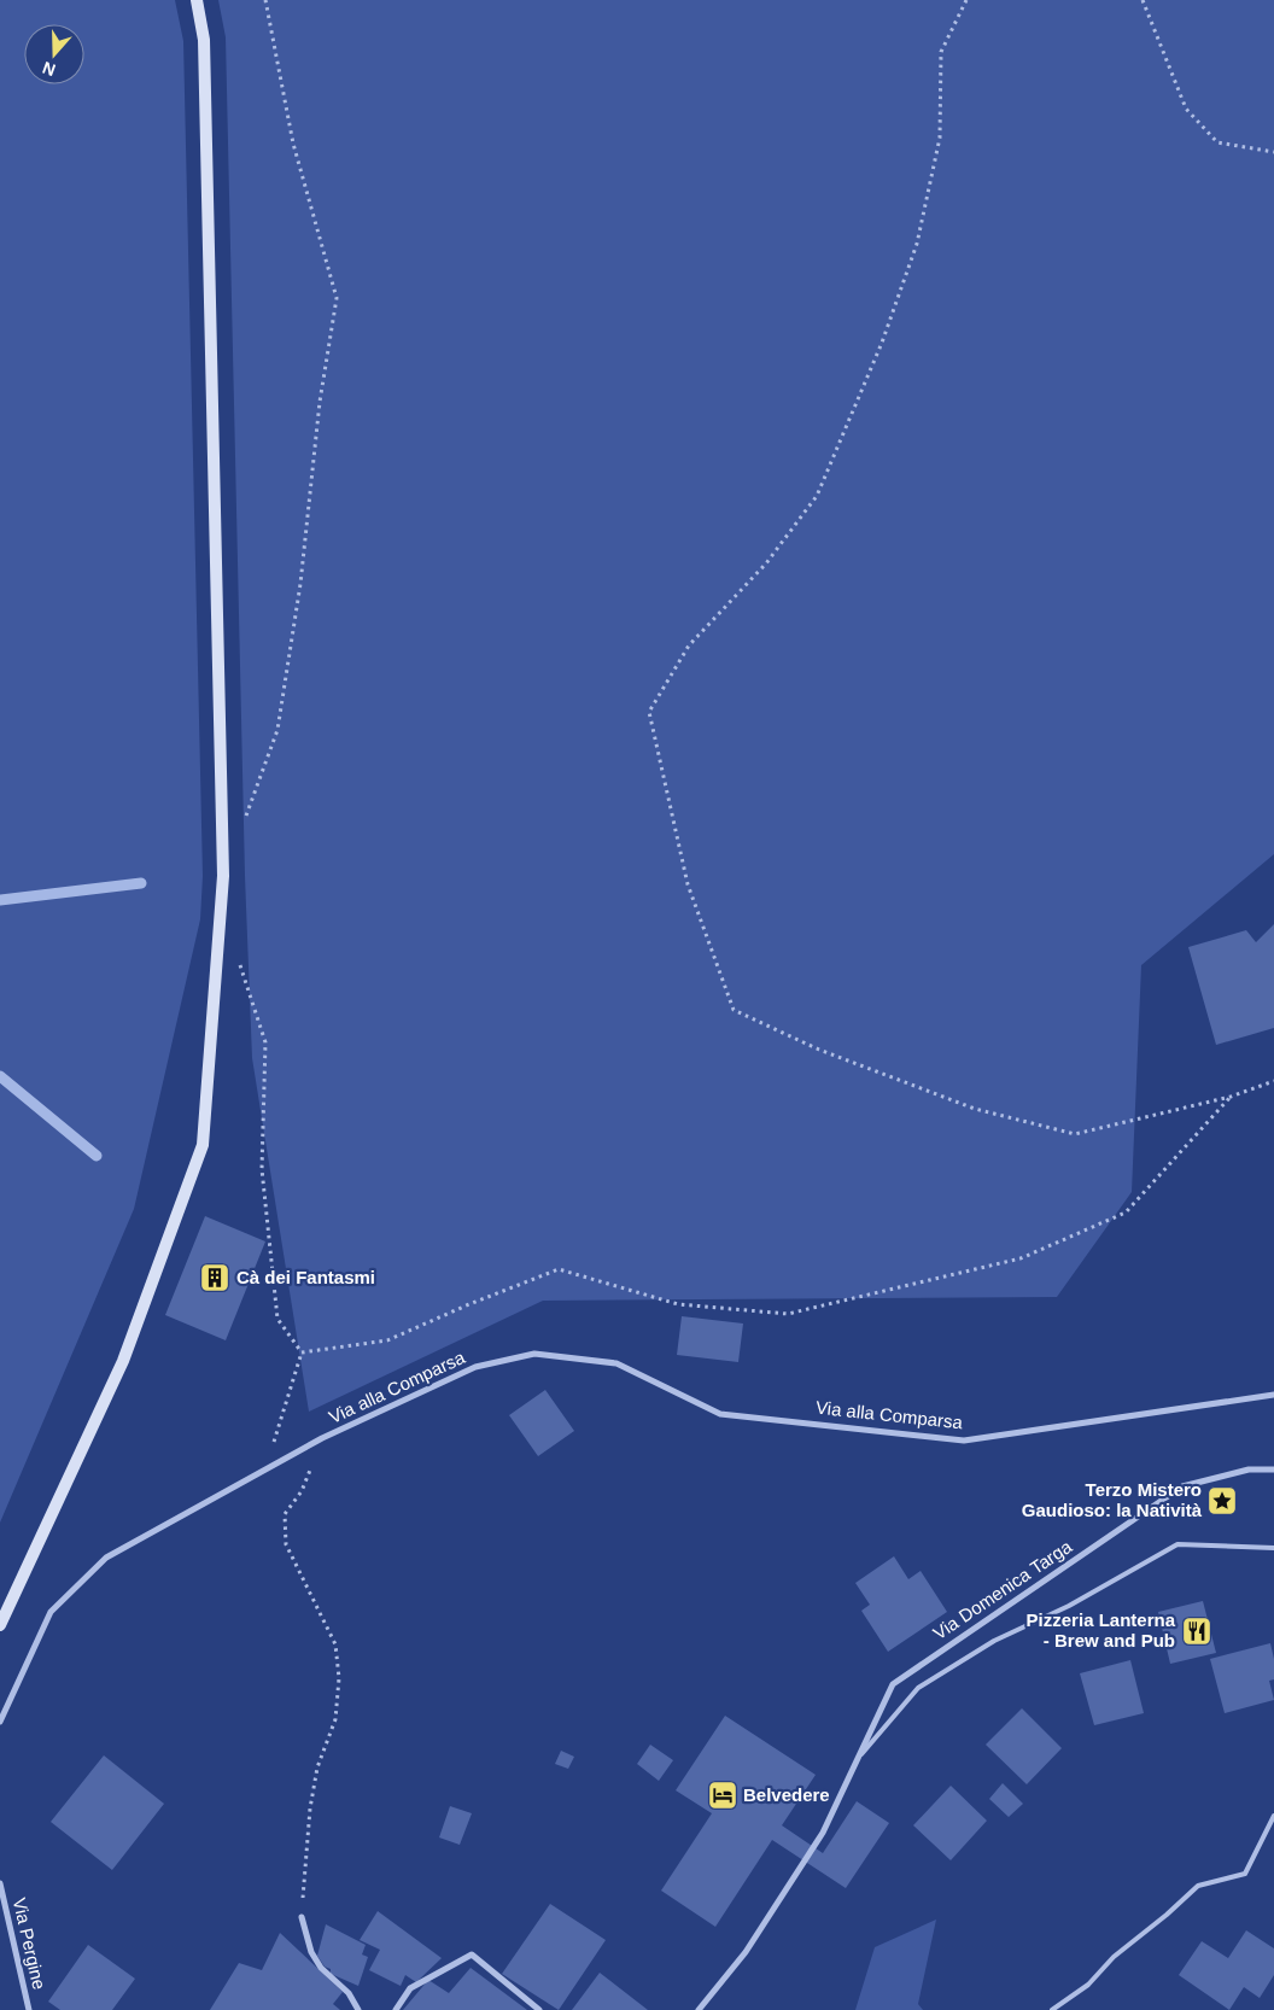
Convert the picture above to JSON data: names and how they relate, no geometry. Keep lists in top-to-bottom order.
{
  "streets": {
    "street": ["Via alla Comparsa", "Via Domenica Targa", "Via Pergine"]
  },
  "places": {
    "building": ["Cà dei Fantasmi"],
    "place": ["Terzo Mistero Gaudioso: la Natività"],
    "restaurant": ["Pizzeria Lanterna - Brew and Pub"],
    "hotel": ["Belvedere"]
  },
  "north": "bottom"
}
